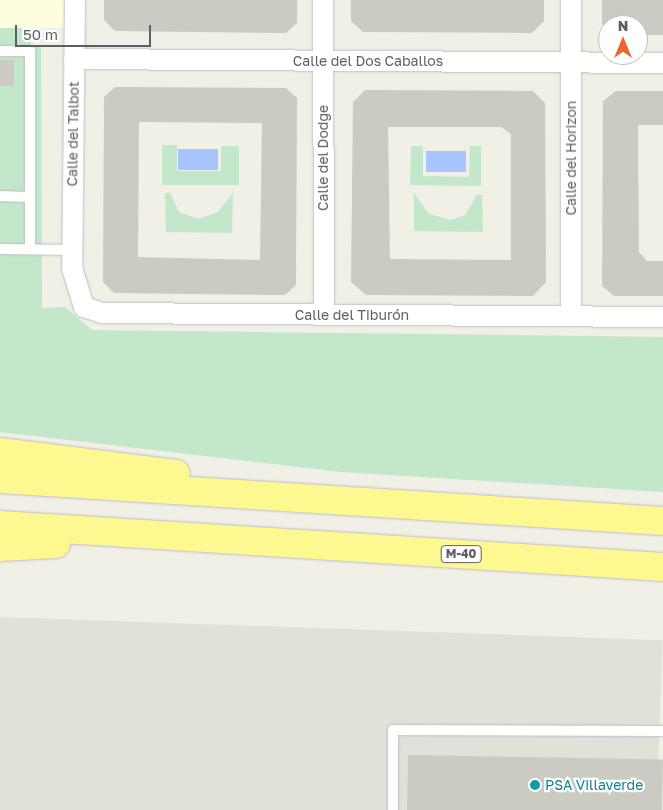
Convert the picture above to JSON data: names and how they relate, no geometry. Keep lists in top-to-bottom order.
{
  "streets": {
    "highway": ["M-40"],
    "street": [
      "Calle del Dos Caballos",
      "Calle del Talbot",
      "Calle del Dodge",
      "Calle del Horizon",
      "Calle del Tiburón"
    ]
  },
  "crossings": [
    ["Calle del Dos Caballos", "Calle del Talbot"],
    ["Calle del Dos Caballos", "Calle del Dodge"],
    ["Calle del Dos Caballos", "Calle del Horizon"],
    ["Calle del Talbot", "Calle del Tiburón"],
    ["Calle del Dodge", "Calle del Tiburón"],
    ["Calle del Horizon", "Calle del Tiburón"]
  ],
  "places": ["PSA Villaverde"],
  "scale_bar": "50 m",
  "north": "top"
}
